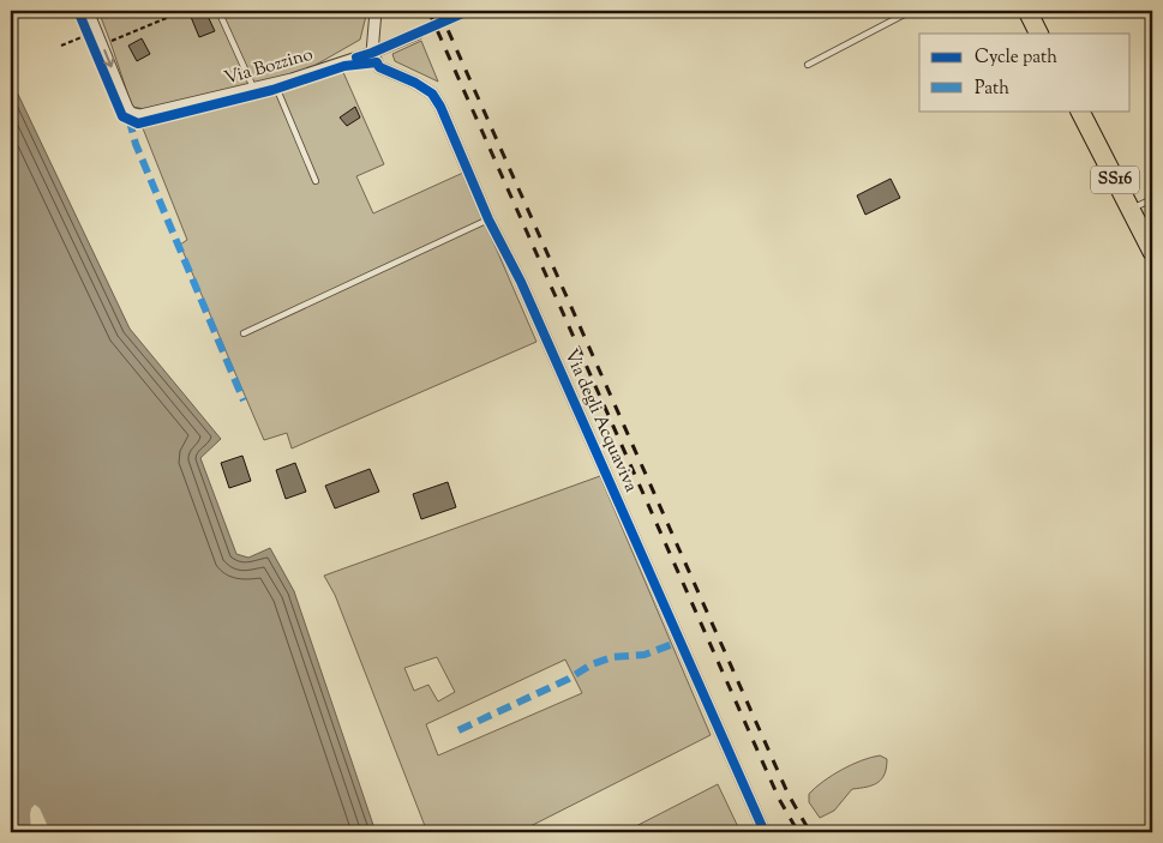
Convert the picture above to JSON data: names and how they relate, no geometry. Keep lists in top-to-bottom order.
{
  "streets": {
    "main road": ["SS16"],
    "street": ["Via Bozzino", "Via degli Acquaviva"]
  },
  "crossings": [
    ["Via Bozzino", "Via degli Acquaviva"]
  ],
  "legend": ["Cycle path", "Path"]
}
